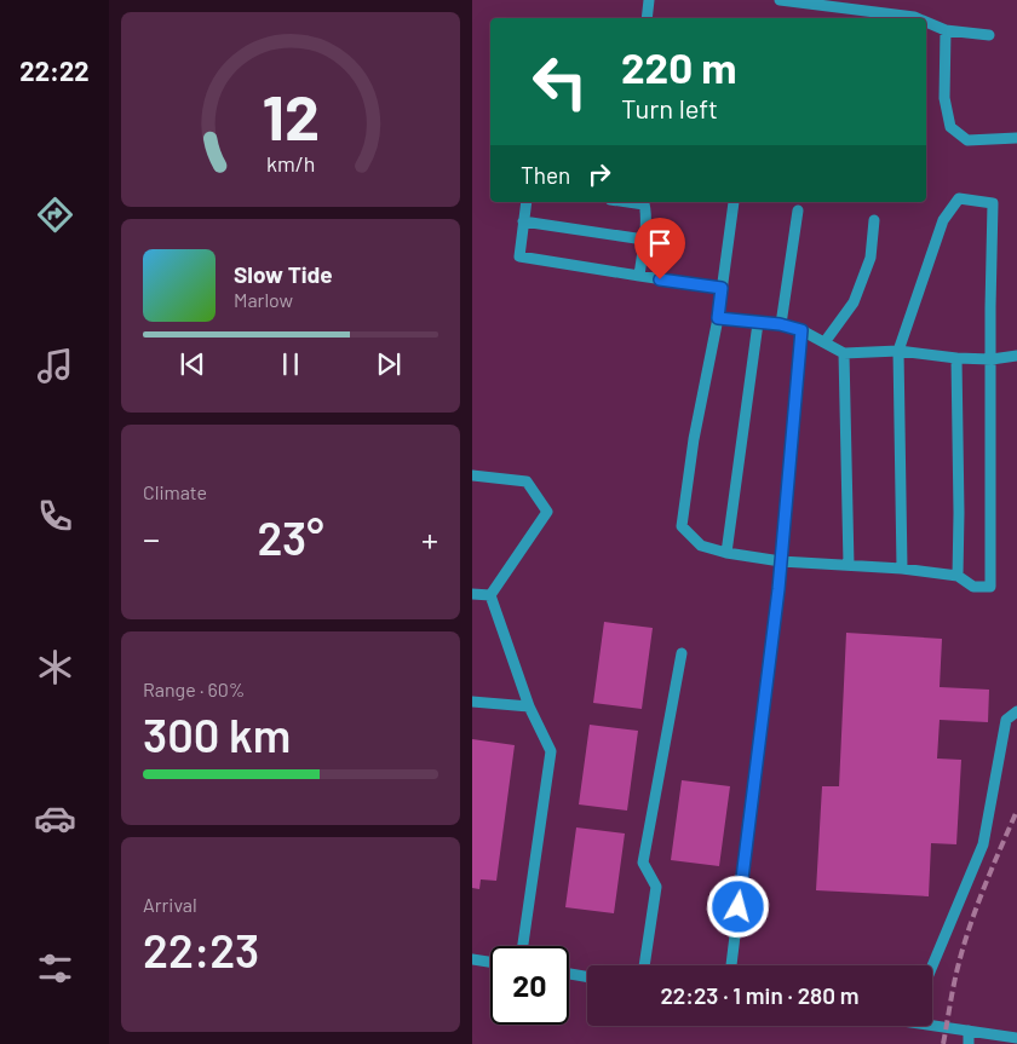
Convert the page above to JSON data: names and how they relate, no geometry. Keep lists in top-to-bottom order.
{
  "page": {
    "tabs": "22:22",
    "turn": ["220 m", "Turn left"],
    "then": "Then",
    "song": ["Slow Tide", "Marlow"],
    "tile": [
      "Climate",
      ["Range · 60%", "300 km"],
      ["Arrival", "22:23"]
    ],
    "heat": ["−", "23°", "+"],
    "limit": "20",
    "trip": "22:23 · 1 min · 280 m",
    "gauge": ["12", "km/h"]
  }
}
